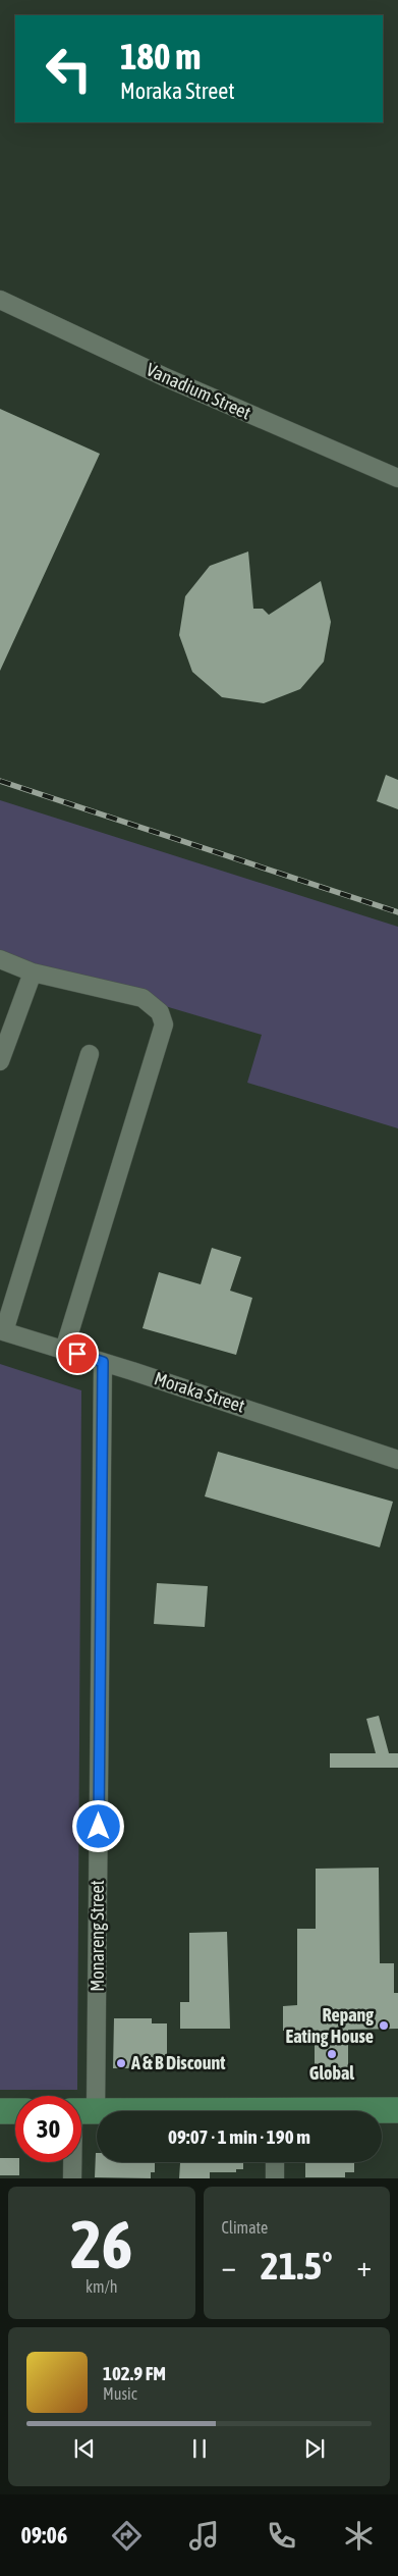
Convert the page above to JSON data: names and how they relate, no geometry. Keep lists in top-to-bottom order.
{
  "streets": {
    "street": ["Vanadium Street", "Moraka Street", "Monareng Street"]
  },
  "crossings": [
    ["Moraka Street", "Monareng Street"]
  ],
  "places": ["Repang Eating House", "Global", "A & B Discount"],
  "page": {
    "turn": ["180 m", "Moraka Street"],
    "limit": "30",
    "trip": "09:07 · 1 min · 190 m",
    "tile": [
      ["26", "km/h"],
      "Climate"
    ],
    "heat": ["−", "21.5°", "+"],
    "song": ["102.9 FM", "Music"],
    "tabs": "09:06"
  }
}
